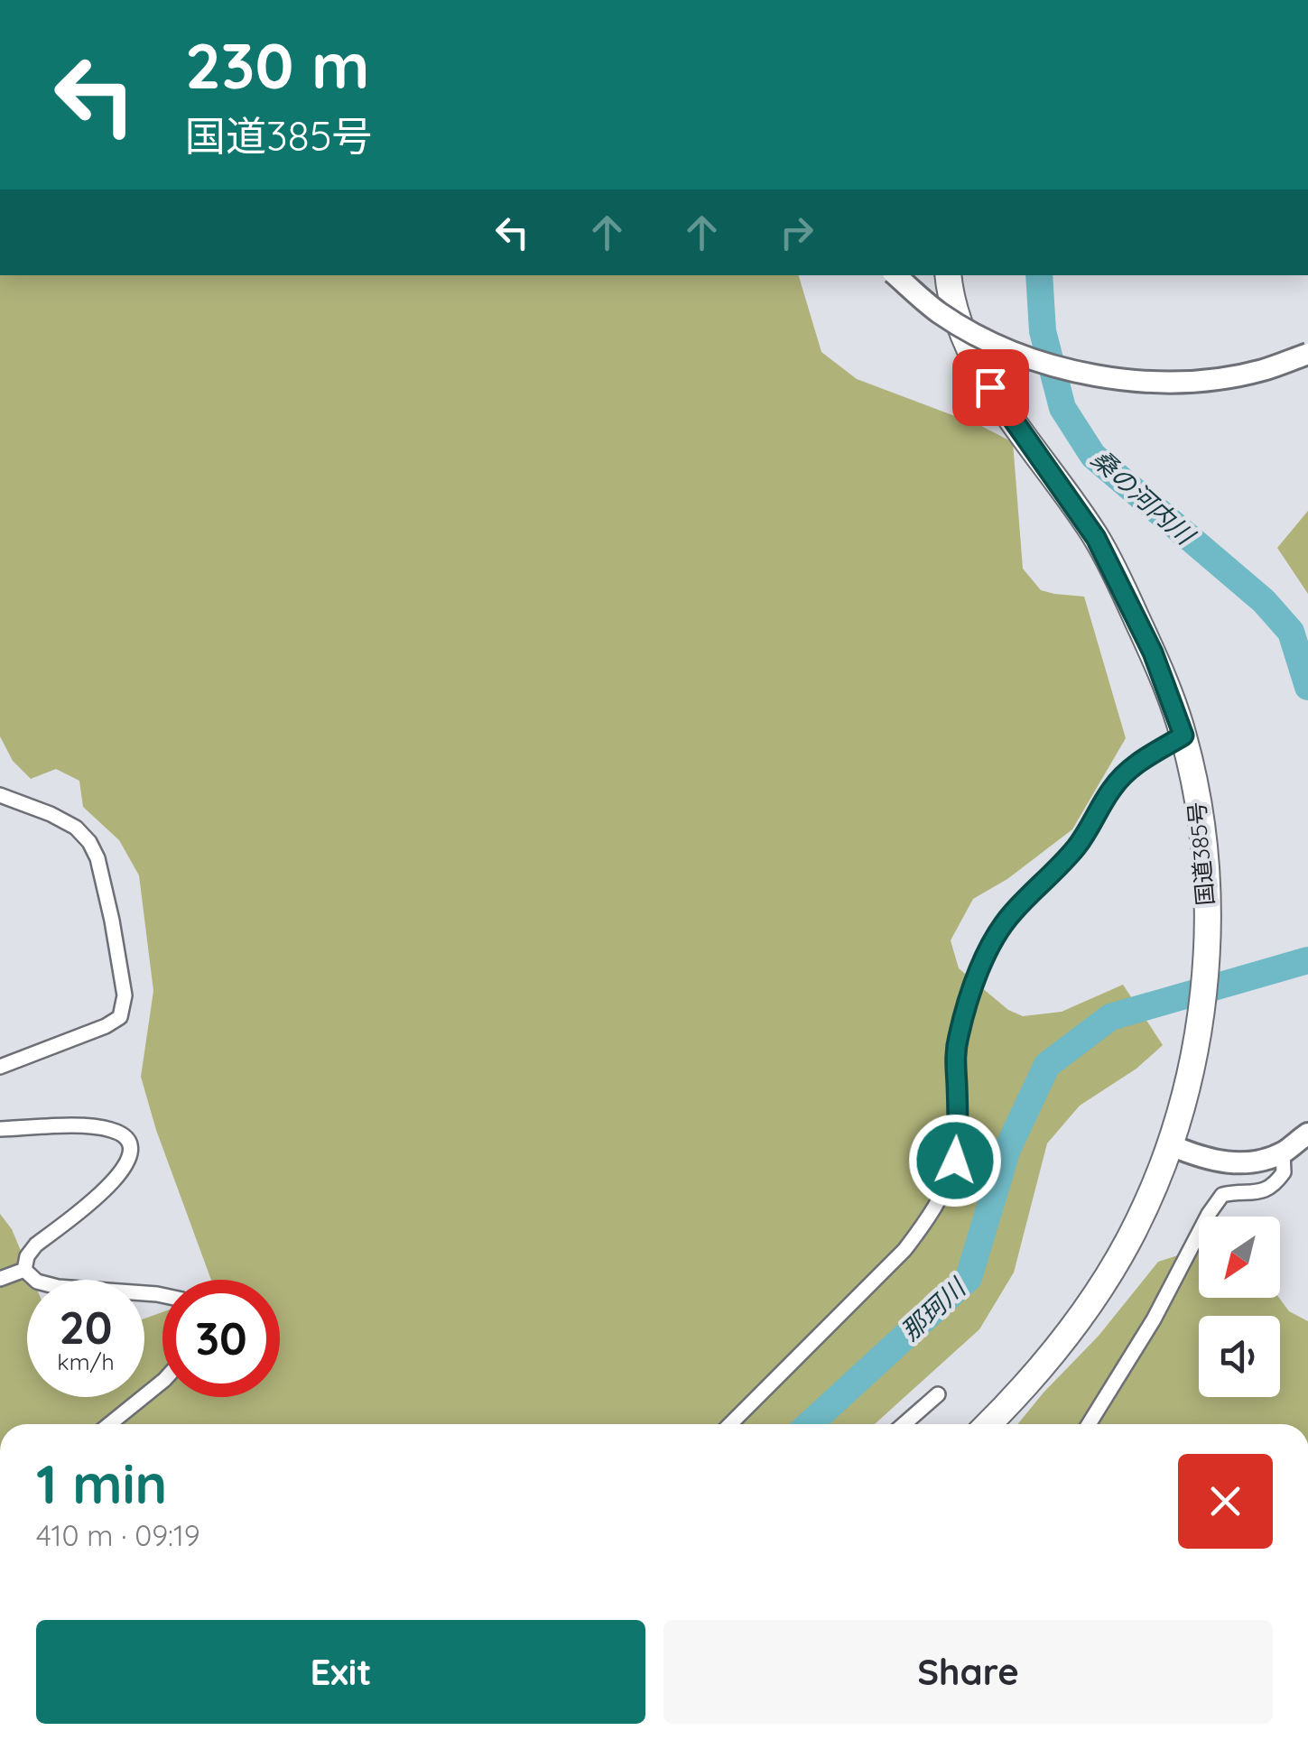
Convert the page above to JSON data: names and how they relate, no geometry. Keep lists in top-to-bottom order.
{
  "streets": {
    "highway": ["国道385号"]
  },
  "water": ["桑の河内川", "那珂川"],
  "north": "bottom left",
  "page": {
    "turn": ["230 m", "国道385号"],
    "speed": "20 km/h",
    "limit": "30",
    "heading": ["1 min", "410 m · 09:19"],
    "buttons": ["Exit", "Share"]
  }
}
